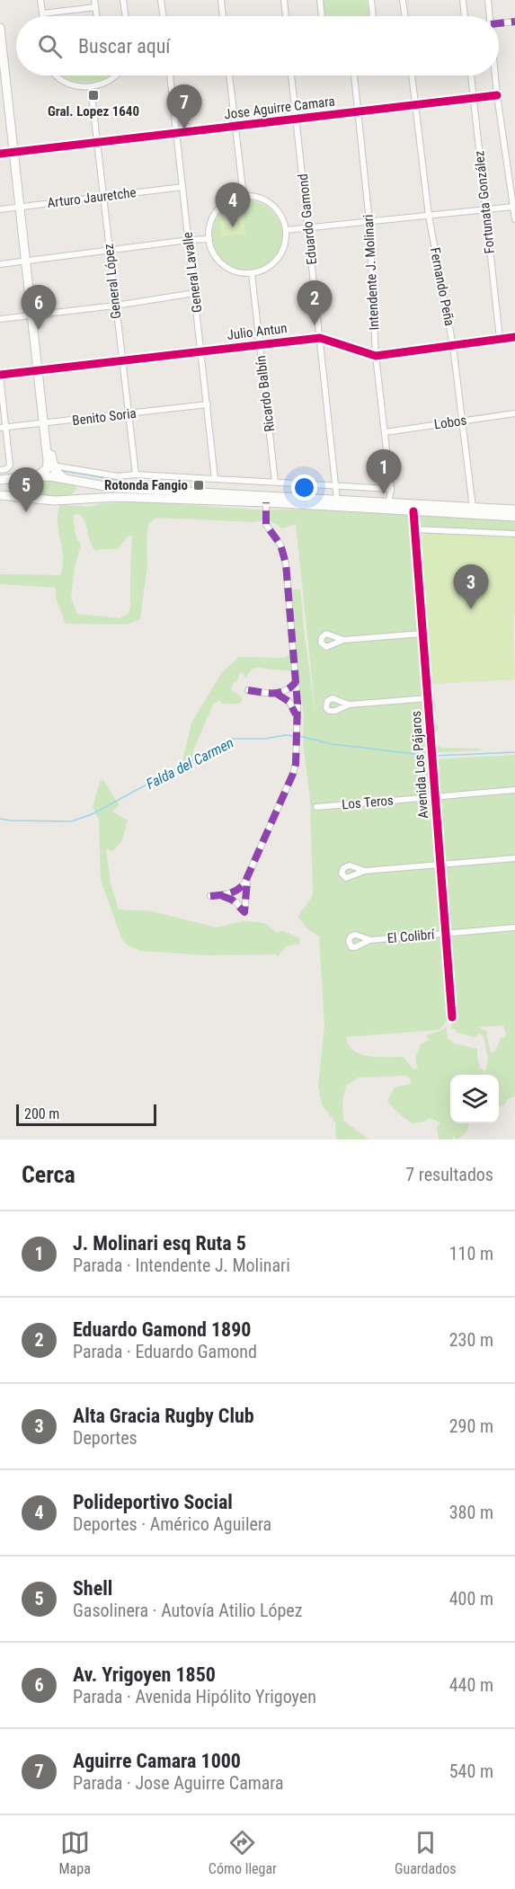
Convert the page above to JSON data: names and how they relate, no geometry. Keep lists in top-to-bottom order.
{
  "streets": {
    "street": [
      "Jose Aguirre Camara",
      "Arturo Jauretche",
      "Fortunata González",
      "Eduardo Gamond",
      "General Lavalle",
      "Intendente J. Molinari",
      "General López",
      "Fernando Peña",
      "Julio Antun",
      "Ricardo Balbín",
      "Benito Soria",
      "Lobos",
      "Avenida Los Pájaros",
      "Los Teros",
      "El Colibrí"
    ]
  },
  "crossings": [
    ["Jose Aguirre Camara", "Fortunata González"],
    ["Jose Aguirre Camara", "Eduardo Gamond"],
    ["Jose Aguirre Camara", "General Lavalle"],
    ["Jose Aguirre Camara", "Intendente J. Molinari"],
    ["Jose Aguirre Camara", "General López"],
    ["Jose Aguirre Camara", "Fernando Peña"],
    ["Arturo Jauretche", "General Lavalle"],
    ["Arturo Jauretche", "General López"],
    ["Fortunata González", "Julio Antun"],
    ["Eduardo Gamond", "Julio Antun"],
    ["General Lavalle", "Julio Antun"],
    ["General Lavalle", "Benito Soria"],
    ["Intendente J. Molinari", "Julio Antun"],
    ["Intendente J. Molinari", "Lobos"],
    ["General López", "Julio Antun"],
    ["General López", "Benito Soria"],
    ["Fernando Peña", "Julio Antun"],
    ["Fernando Peña", "Lobos"],
    ["Julio Antun", "Ricardo Balbín"],
    ["Avenida Los Pájaros", "Los Teros"],
    ["Avenida Los Pájaros", "El Colibrí"]
  ],
  "water": ["Falda del Carmen"],
  "places": {
    "transit": ["Gral. Lopez 1640", "Rotonda Fangio"]
  },
  "scale_bar": "200 m",
  "page": {
    "search": "Buscar aquí",
    "pins": [
      "7",
      "4",
      "2",
      "6",
      "1",
      "5",
      "3"
    ],
    "scale": "200 m",
    "heading": ["Cerca", "7 resultados"],
    "list": [
      {
        "mark": "1",
        "name": "J. Molinari esq Ruta 5",
        "note": "Parada · Intendente J. Molinari",
        "value": "110 m"
      },
      {
        "mark": "2",
        "name": "Eduardo Gamond 1890",
        "note": "Parada · Eduardo Gamond",
        "value": "230 m"
      },
      {
        "mark": "3",
        "name": "Alta Gracia Rugby Club",
        "note": "Deportes",
        "value": "290 m"
      },
      {
        "mark": "4",
        "name": "Polideportivo Social",
        "note": "Deportes · Américo Aguilera",
        "value": "380 m"
      },
      {
        "mark": "5",
        "name": "Shell",
        "note": "Gasolinera · Autovía Atilio López",
        "value": "400 m"
      },
      {
        "mark": "6",
        "name": "Av. Yrigoyen 1850",
        "note": "Parada · Avenida Hipólito Yrigoyen",
        "value": "440 m"
      },
      {
        "mark": "7",
        "name": "Aguirre Camara 1000",
        "note": "Parada · Jose Aguirre Camara",
        "value": "540 m"
      }
    ],
    "nav": ["Mapa", "Cómo llegar", "Guardados"]
  }
}
